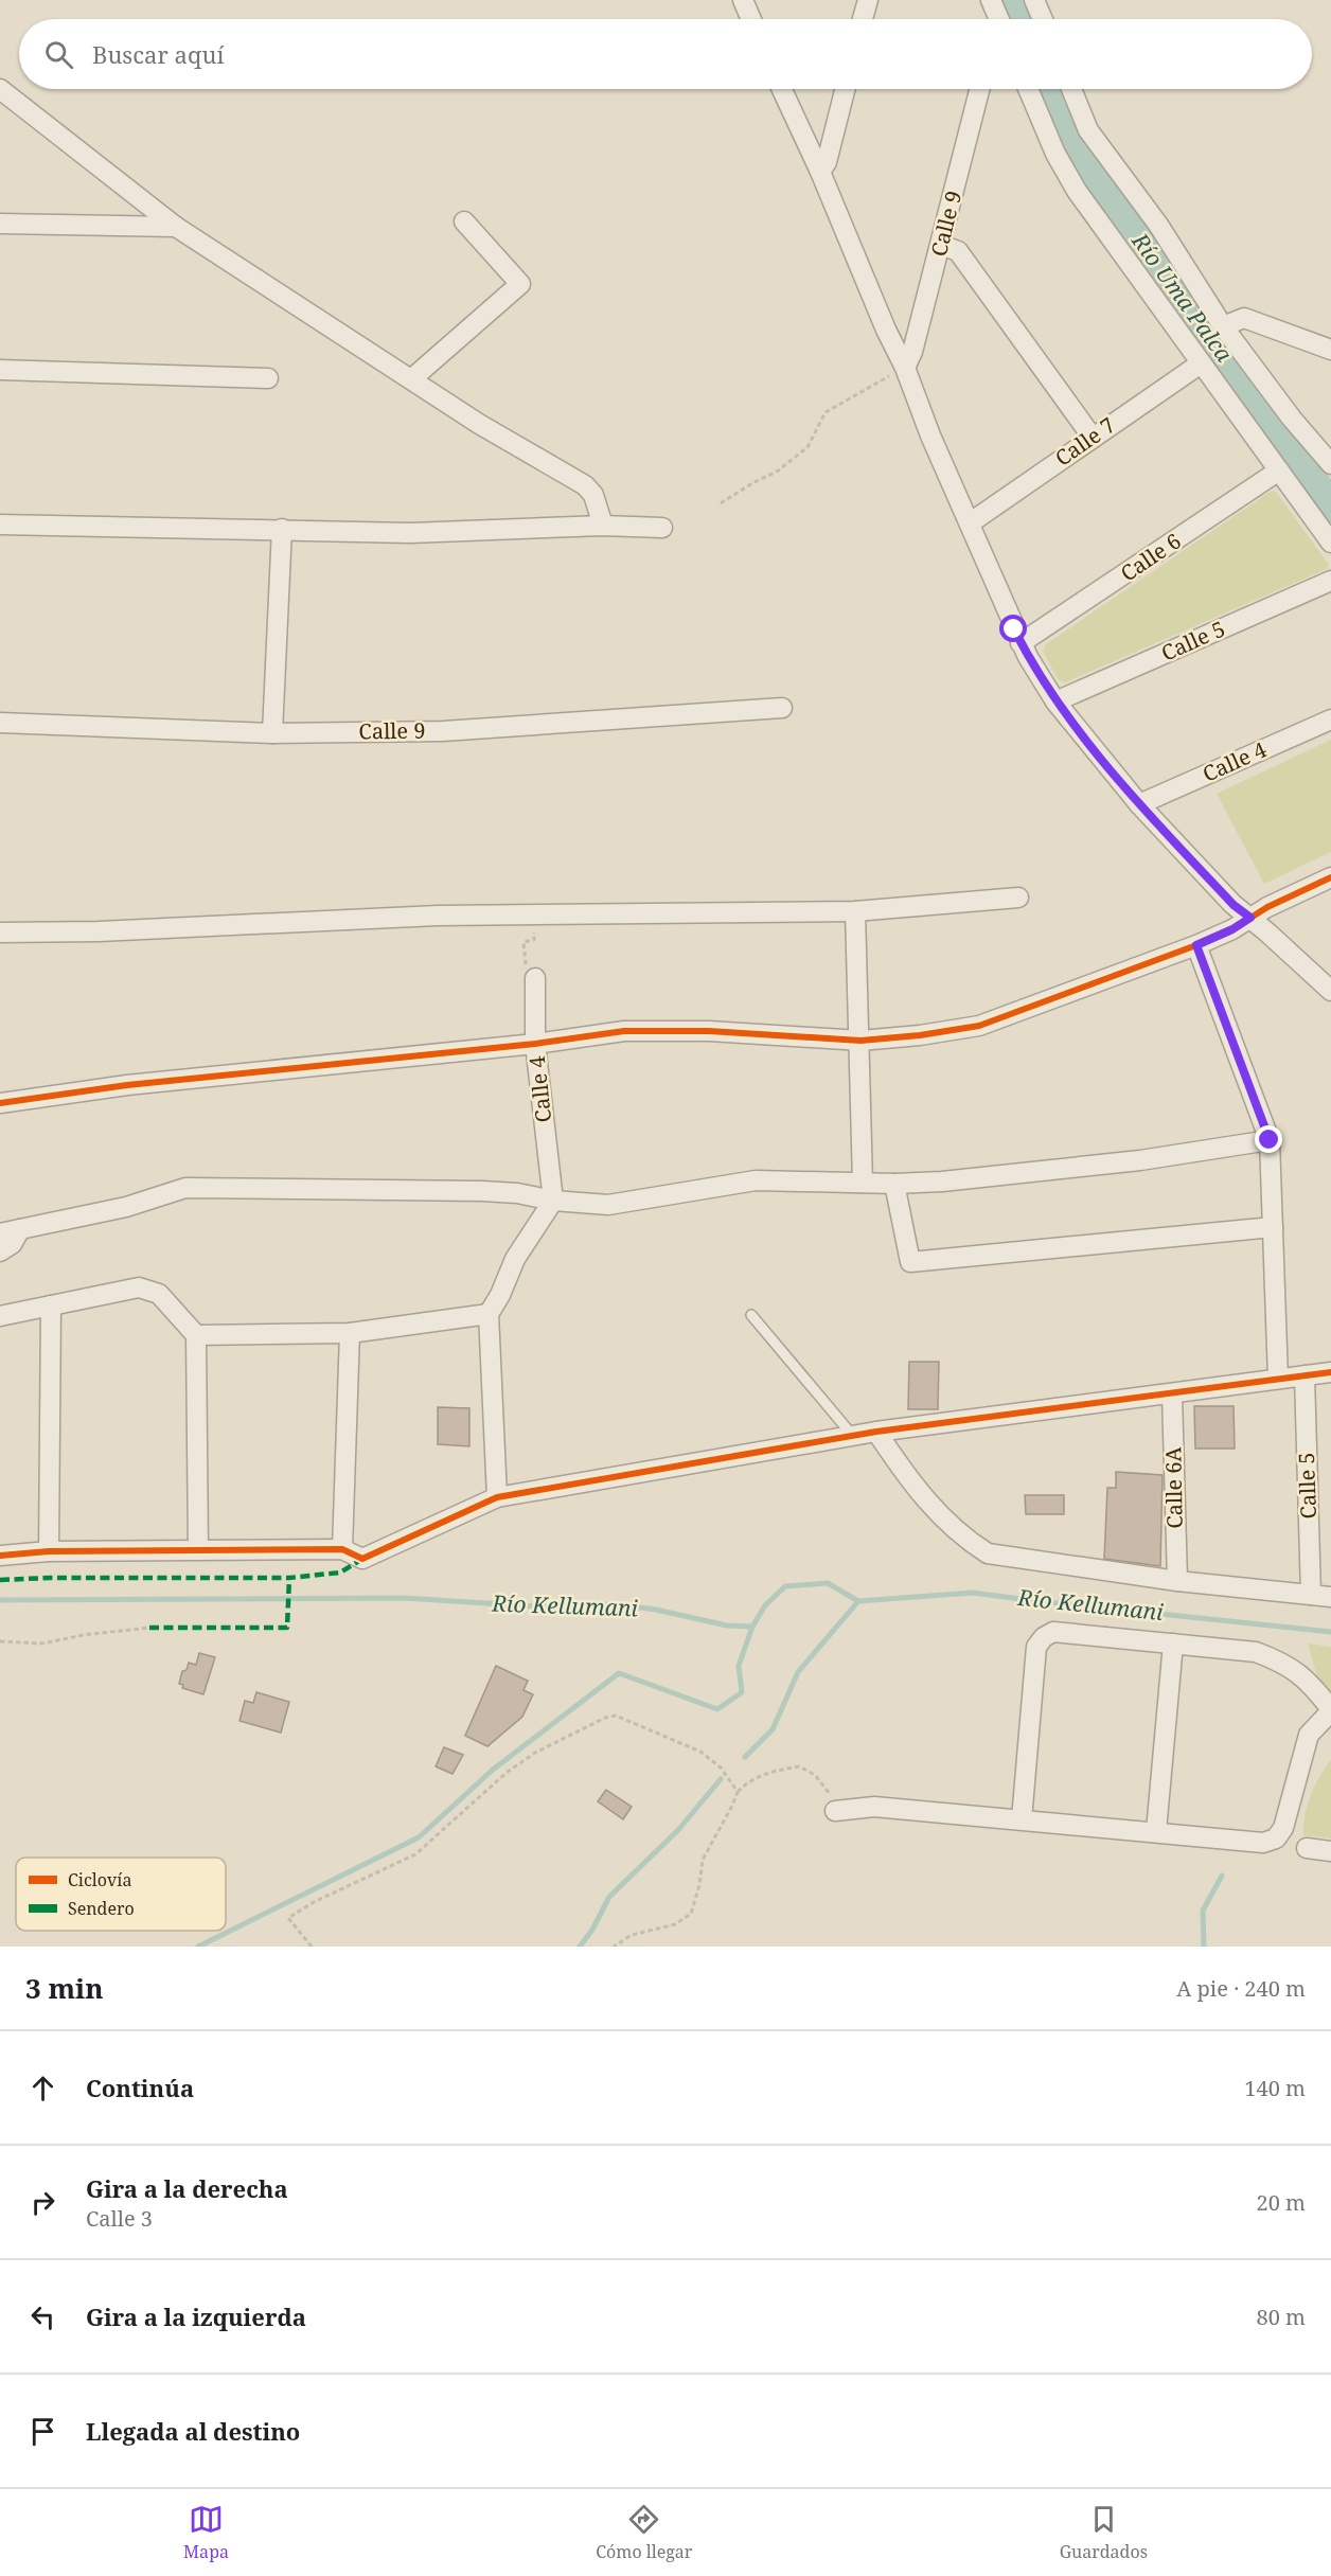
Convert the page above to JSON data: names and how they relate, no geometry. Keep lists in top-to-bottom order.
{
  "streets": {
    "street": [
      "Calle 9",
      "Calle 7",
      "Calle 6",
      "Calle 5",
      "Calle 4",
      "Calle 6A"
    ]
  },
  "water": ["Río Uma Palca", "Río Kellumani"],
  "legend": ["Ciclovía", "Sendero"],
  "page": {
    "search": "Buscar aquí",
    "heading": ["3 min", "A pie · 240 m"],
    "list": [
      ["Continúa", "140 m"],
      ["Gira a la derecha", "Calle 3", "20 m"],
      ["Gira a la izquierda", "80 m"],
      "Llegada al destino"
    ],
    "nav": ["Mapa", "Cómo llegar", "Guardados"]
  }
}
